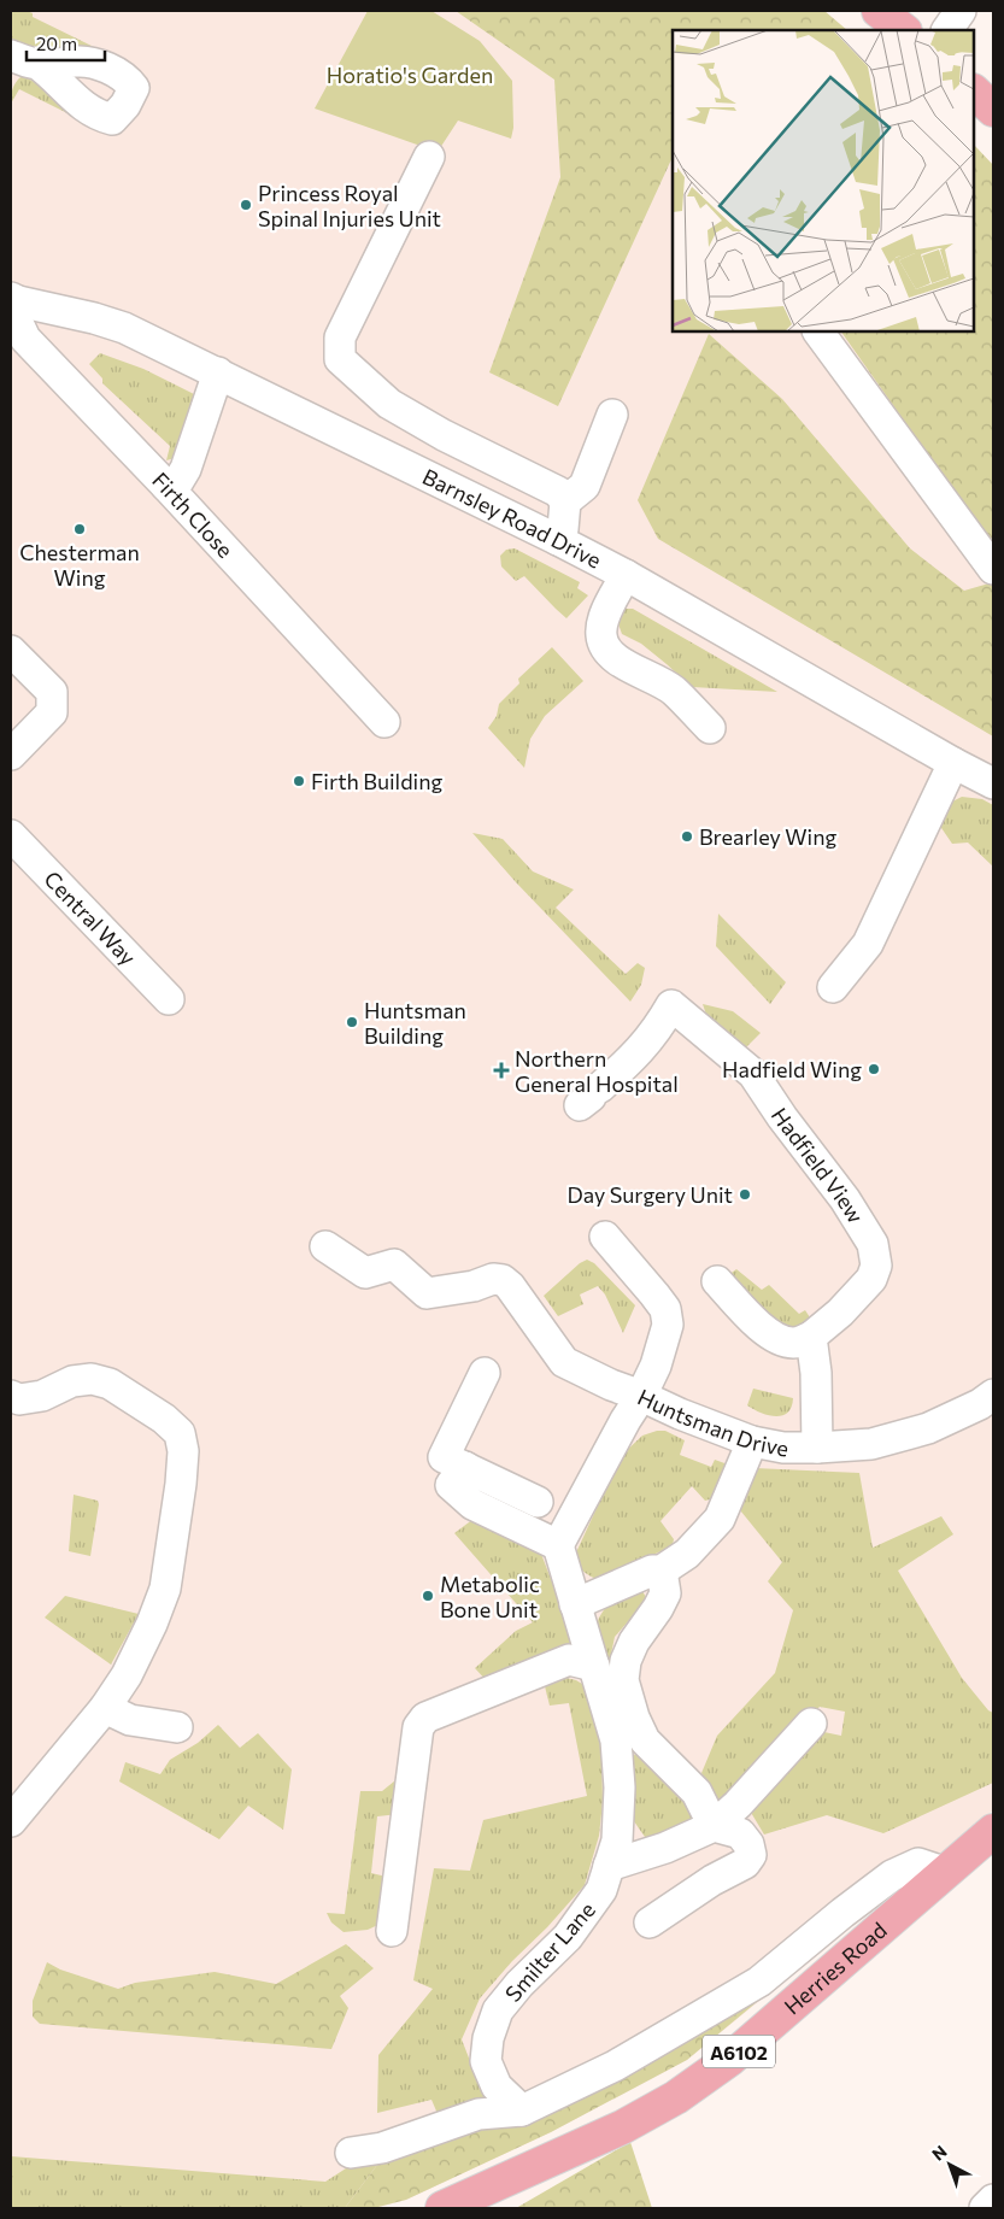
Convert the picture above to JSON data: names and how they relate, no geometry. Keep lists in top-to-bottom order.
{
  "streets": {
    "main road": ["Herries Road", "A6102"],
    "street": [
      "Firth Close",
      "Barnsley Road Drive",
      "Central Way",
      "Hadfield View",
      "Huntsman Drive",
      "Smilter Lane"
    ]
  },
  "crossings": [
    ["Firth Close", "Barnsley Road Drive"]
  ],
  "parks": ["Horatio's Garden"],
  "places": {
    "other": [
      "Princess Royal Spinal Injuries Unit",
      "Chesterman Wing",
      "Firth Building",
      "Brearley Wing",
      "Huntsman Building",
      "Hadfield Wing",
      "Day Surgery Unit",
      "Metabolic Bone Unit"
    ],
    "health": ["Northern General Hospital"]
  },
  "scale_bar": "20 m",
  "north": "top left"
}
